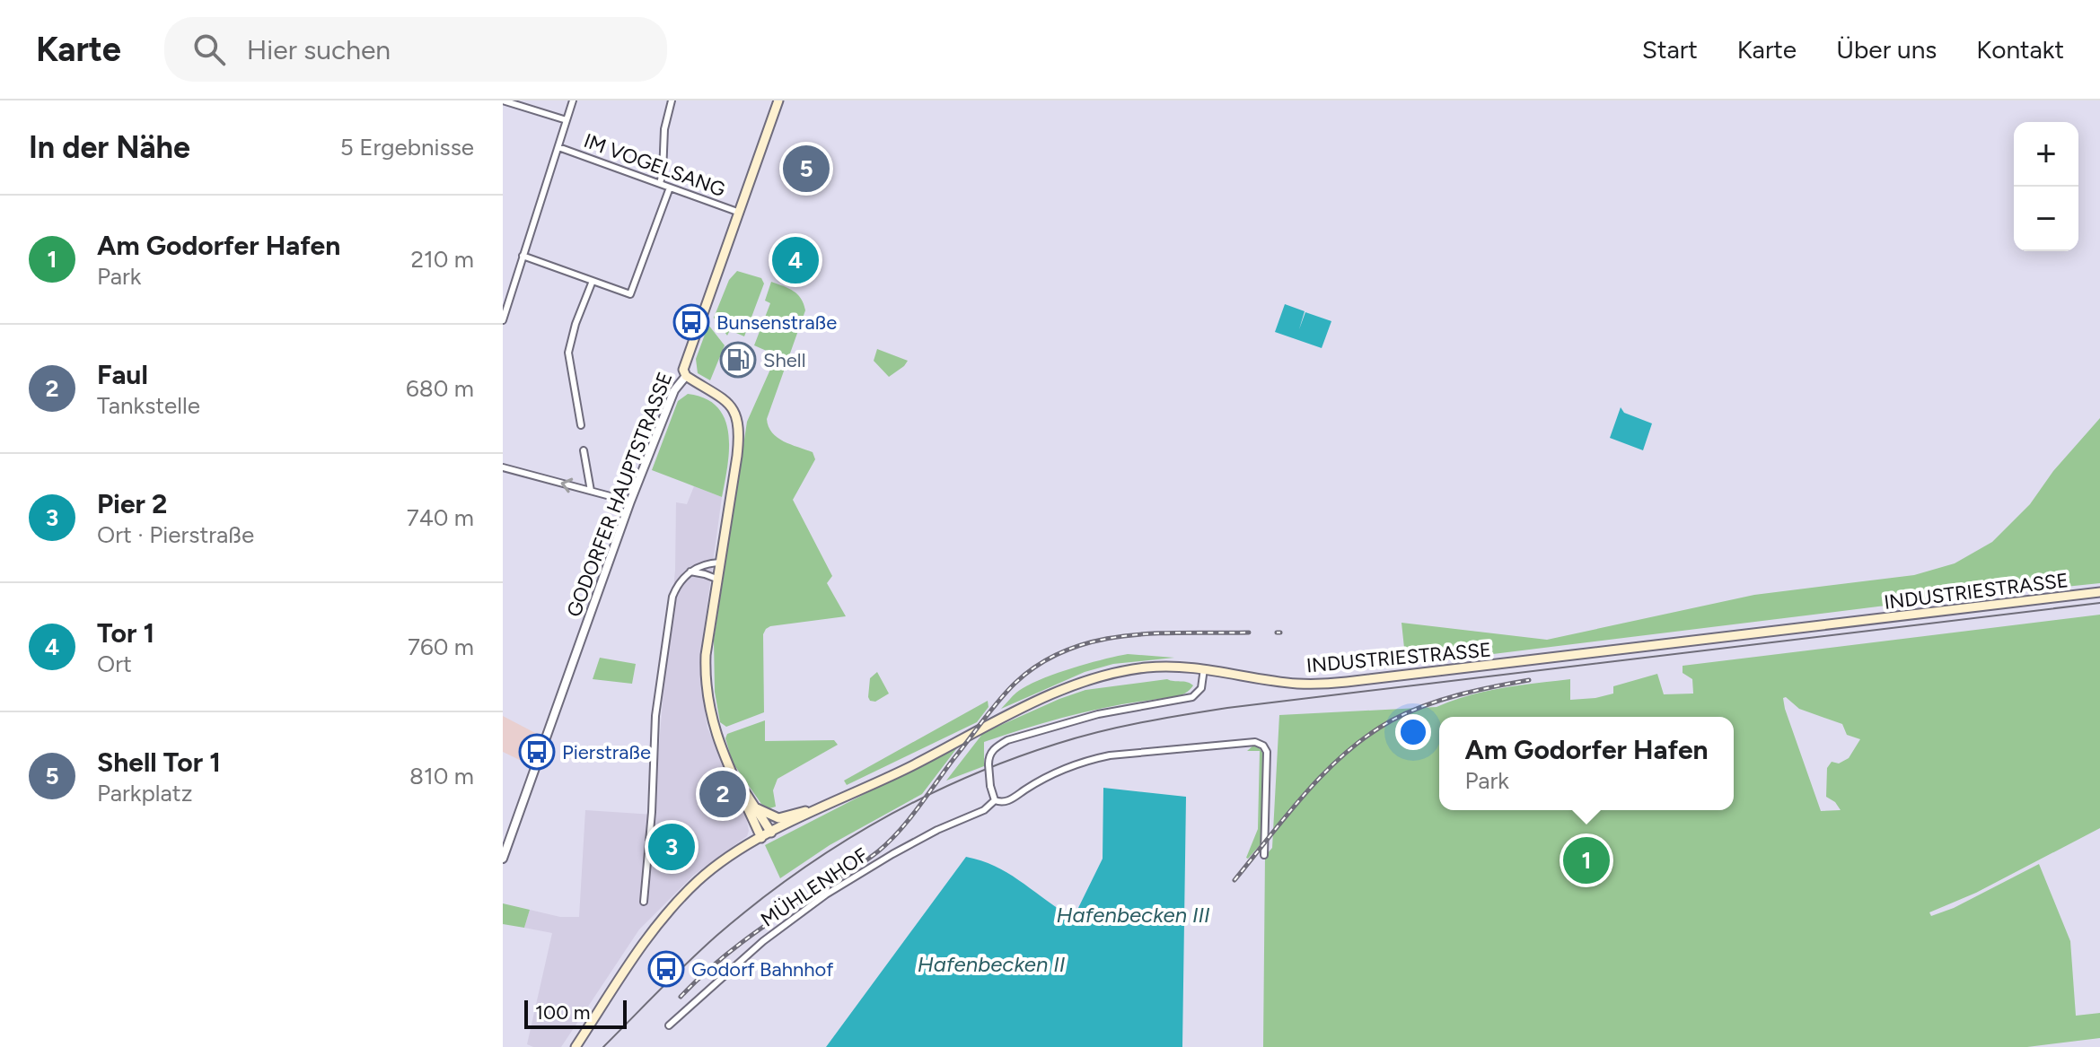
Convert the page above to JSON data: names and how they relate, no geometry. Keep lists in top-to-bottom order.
{
  "streets": {
    "main road": ["GODORFER HAUPTSTRASSE", "INDUSTRIESTRASSE"],
    "street": ["IM VOGELSANG", "MÜHLENHOF"]
  },
  "crossings": [
    ["IM VOGELSANG", "GODORFER HAUPTSTRASSE"]
  ],
  "water": ["Hafenbecken III", "Hafenbecken II"],
  "places": {
    "bus stop": ["Bunsenstraße", "Pierstraße", "Godorf Bahnhof"],
    "fuel station": ["Shell"]
  },
  "scale_bar": "100 m",
  "page": {
    "header": "Karte",
    "search": "Hier suchen",
    "nav": [
      "Start",
      "Karte",
      "Über uns",
      "Kontakt"
    ],
    "heading": ["In der Nähe", "5 Ergebnisse"],
    "map_buttons": ["+", "−"],
    "pins": [
      "5",
      "4",
      "2",
      "3",
      "1"
    ],
    "list": [
      {
        "mark": "1",
        "name": "Am Godorfer Hafen",
        "note": "Park",
        "value": "210 m"
      },
      {
        "mark": "2",
        "name": "Faul",
        "note": "Tankstelle",
        "value": "680 m"
      },
      {
        "mark": "3",
        "name": "Pier 2",
        "note": "Ort · Pierstraße",
        "value": "740 m"
      },
      {
        "mark": "4",
        "name": "Tor 1",
        "note": "Ort",
        "value": "760 m"
      },
      {
        "mark": "5",
        "name": "Shell Tor 1",
        "note": "Parkplatz",
        "value": "810 m"
      }
    ],
    "popup": ["Am Godorfer Hafen", "Park"],
    "scale": "100 m"
  }
}
